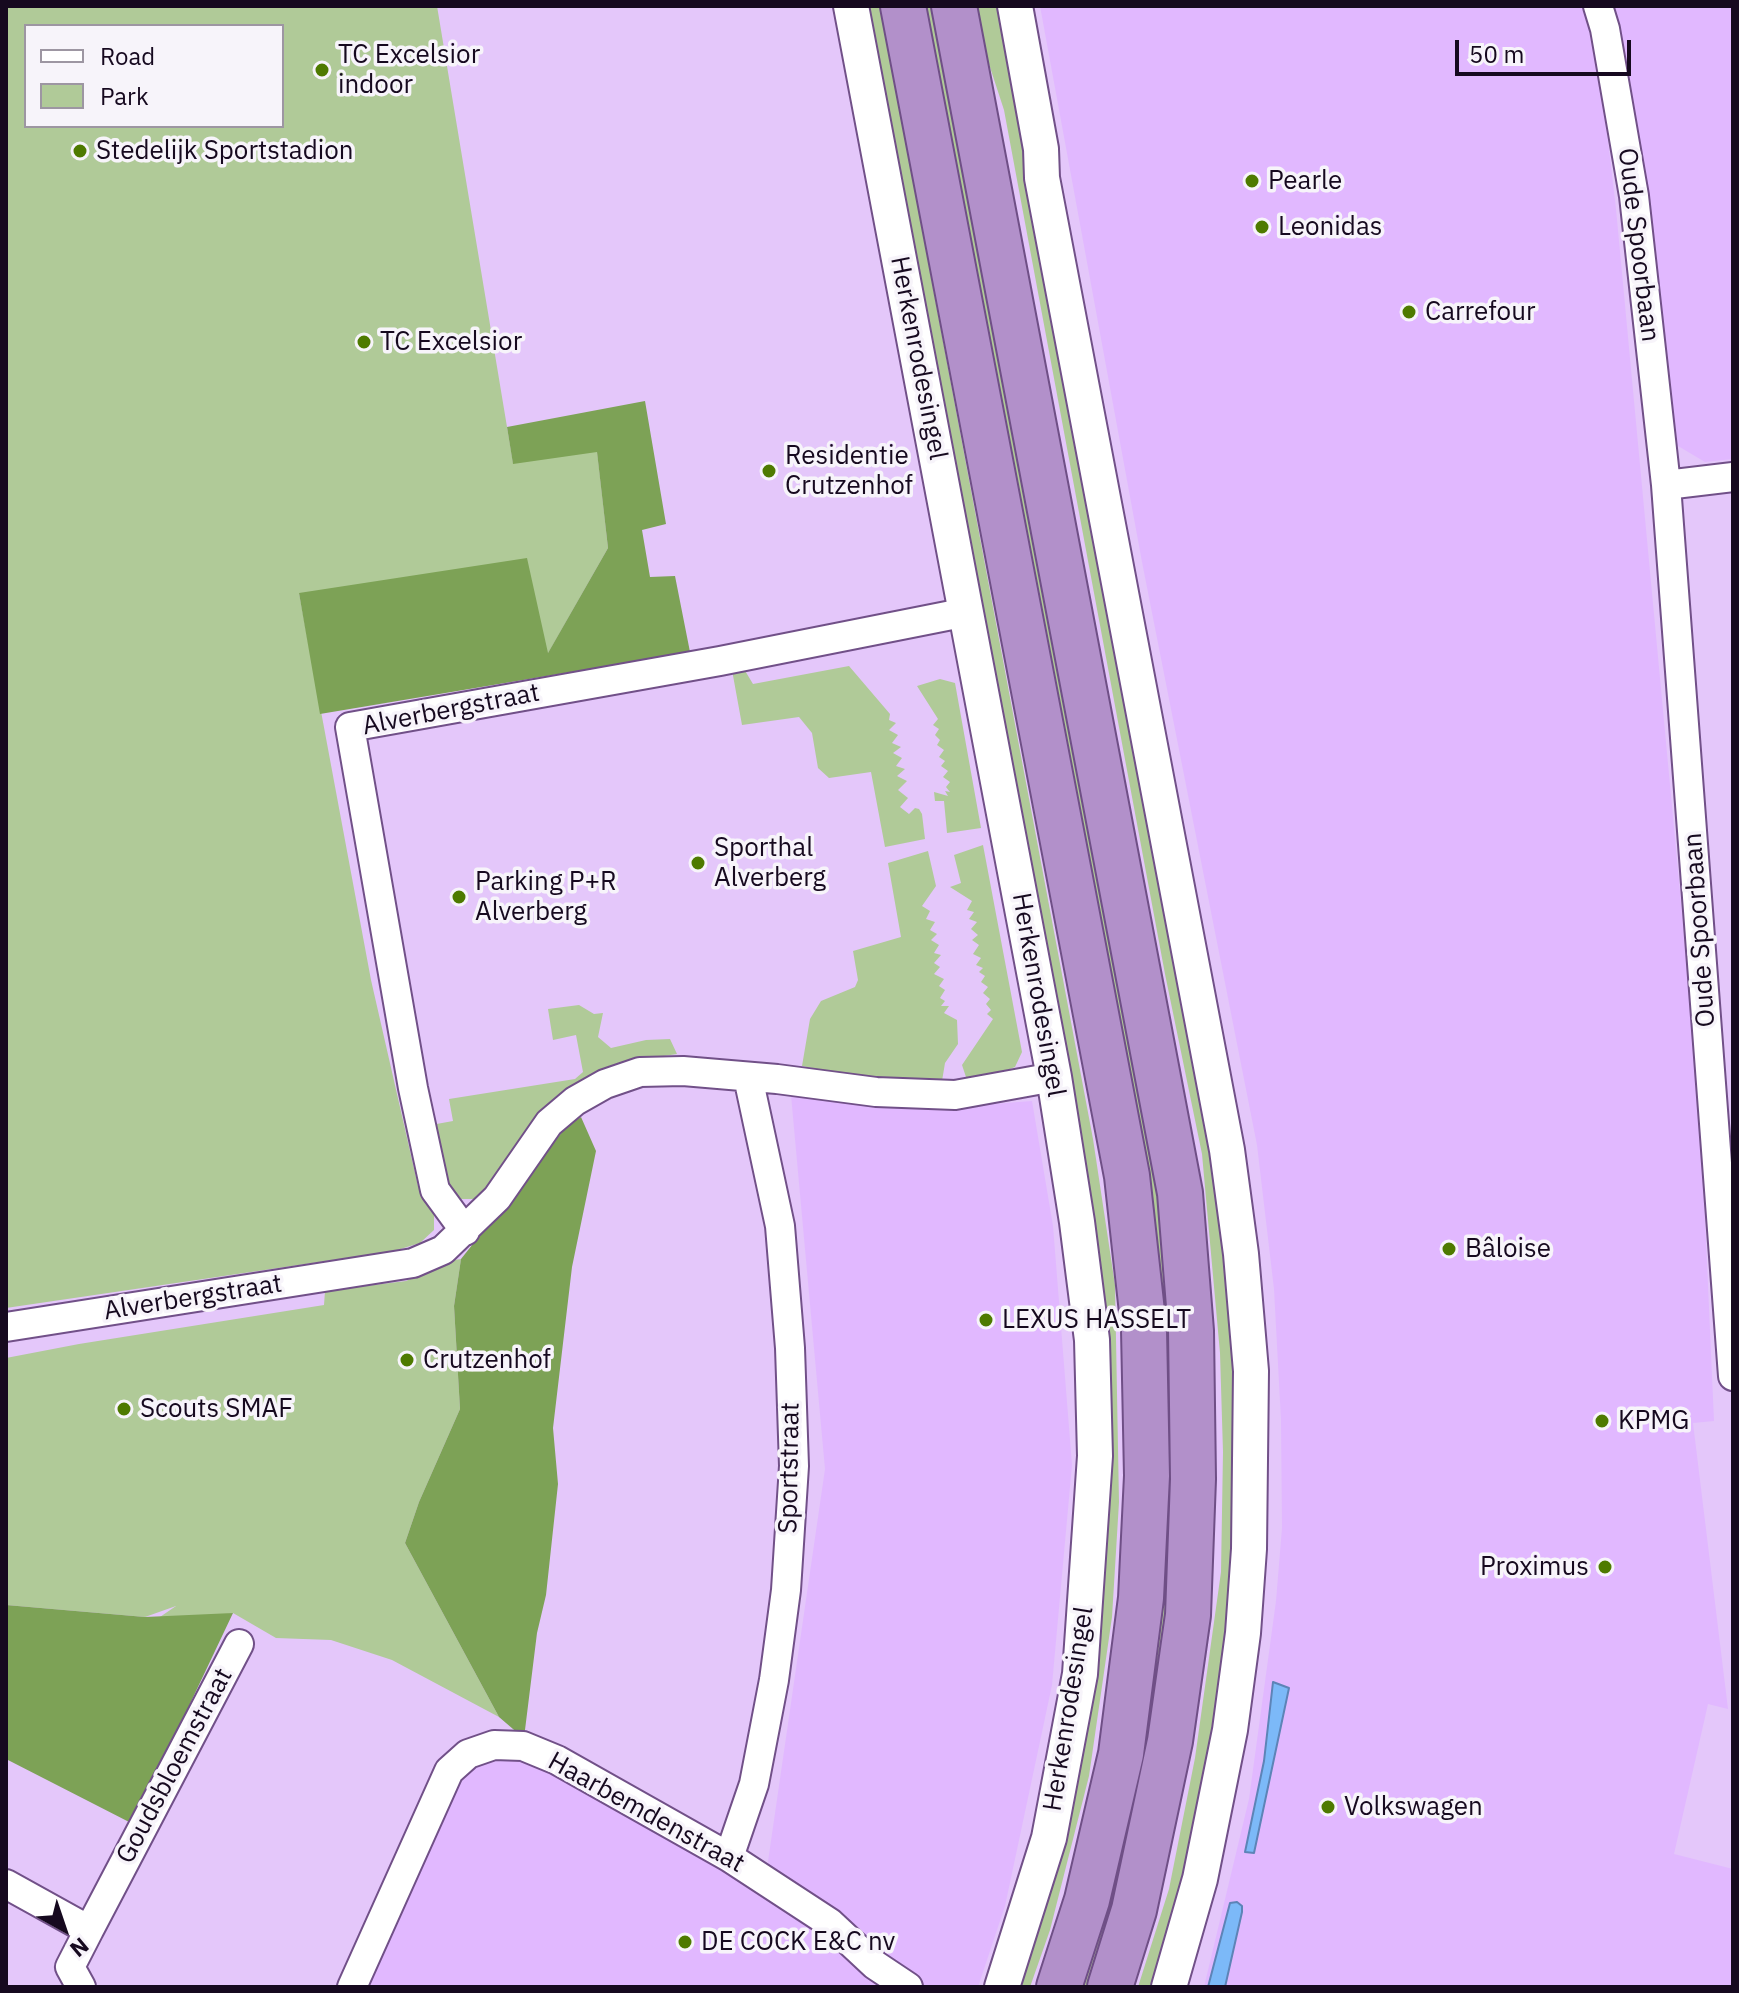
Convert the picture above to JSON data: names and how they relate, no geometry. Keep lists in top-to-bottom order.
{
  "streets": {
    "highway": ["Herkenrodesingel"],
    "street": [
      "Oude Spoorbaan",
      "Alverbergstraat",
      "Sportstraat",
      "Goudsbloemstraat",
      "Haarbemdenstraat"
    ]
  },
  "crossings": [
    ["Herkenrodesingel", "Alverbergstraat"],
    ["Alverbergstraat", "Sportstraat"],
    ["Sportstraat", "Haarbemdenstraat"]
  ],
  "places": [
    "TC Excelsior indoor",
    "Stedelijk Sportstadion",
    "Pearle",
    "Leonidas",
    "Carrefour",
    "TC Excelsior",
    "Residentie Crutzenhof",
    "Sporthal Alverberg",
    "Parking P+R Alverberg",
    "Bâloise",
    "LEXUS HASSELT",
    "Crutzenhof",
    "Scouts SMAF",
    "KPMG",
    "Proximus",
    "Volkswagen",
    "DE COCK E&C nv"
  ],
  "legend": ["Road", "Park"],
  "scale_bar": "50 m",
  "north": "bottom right"
}
